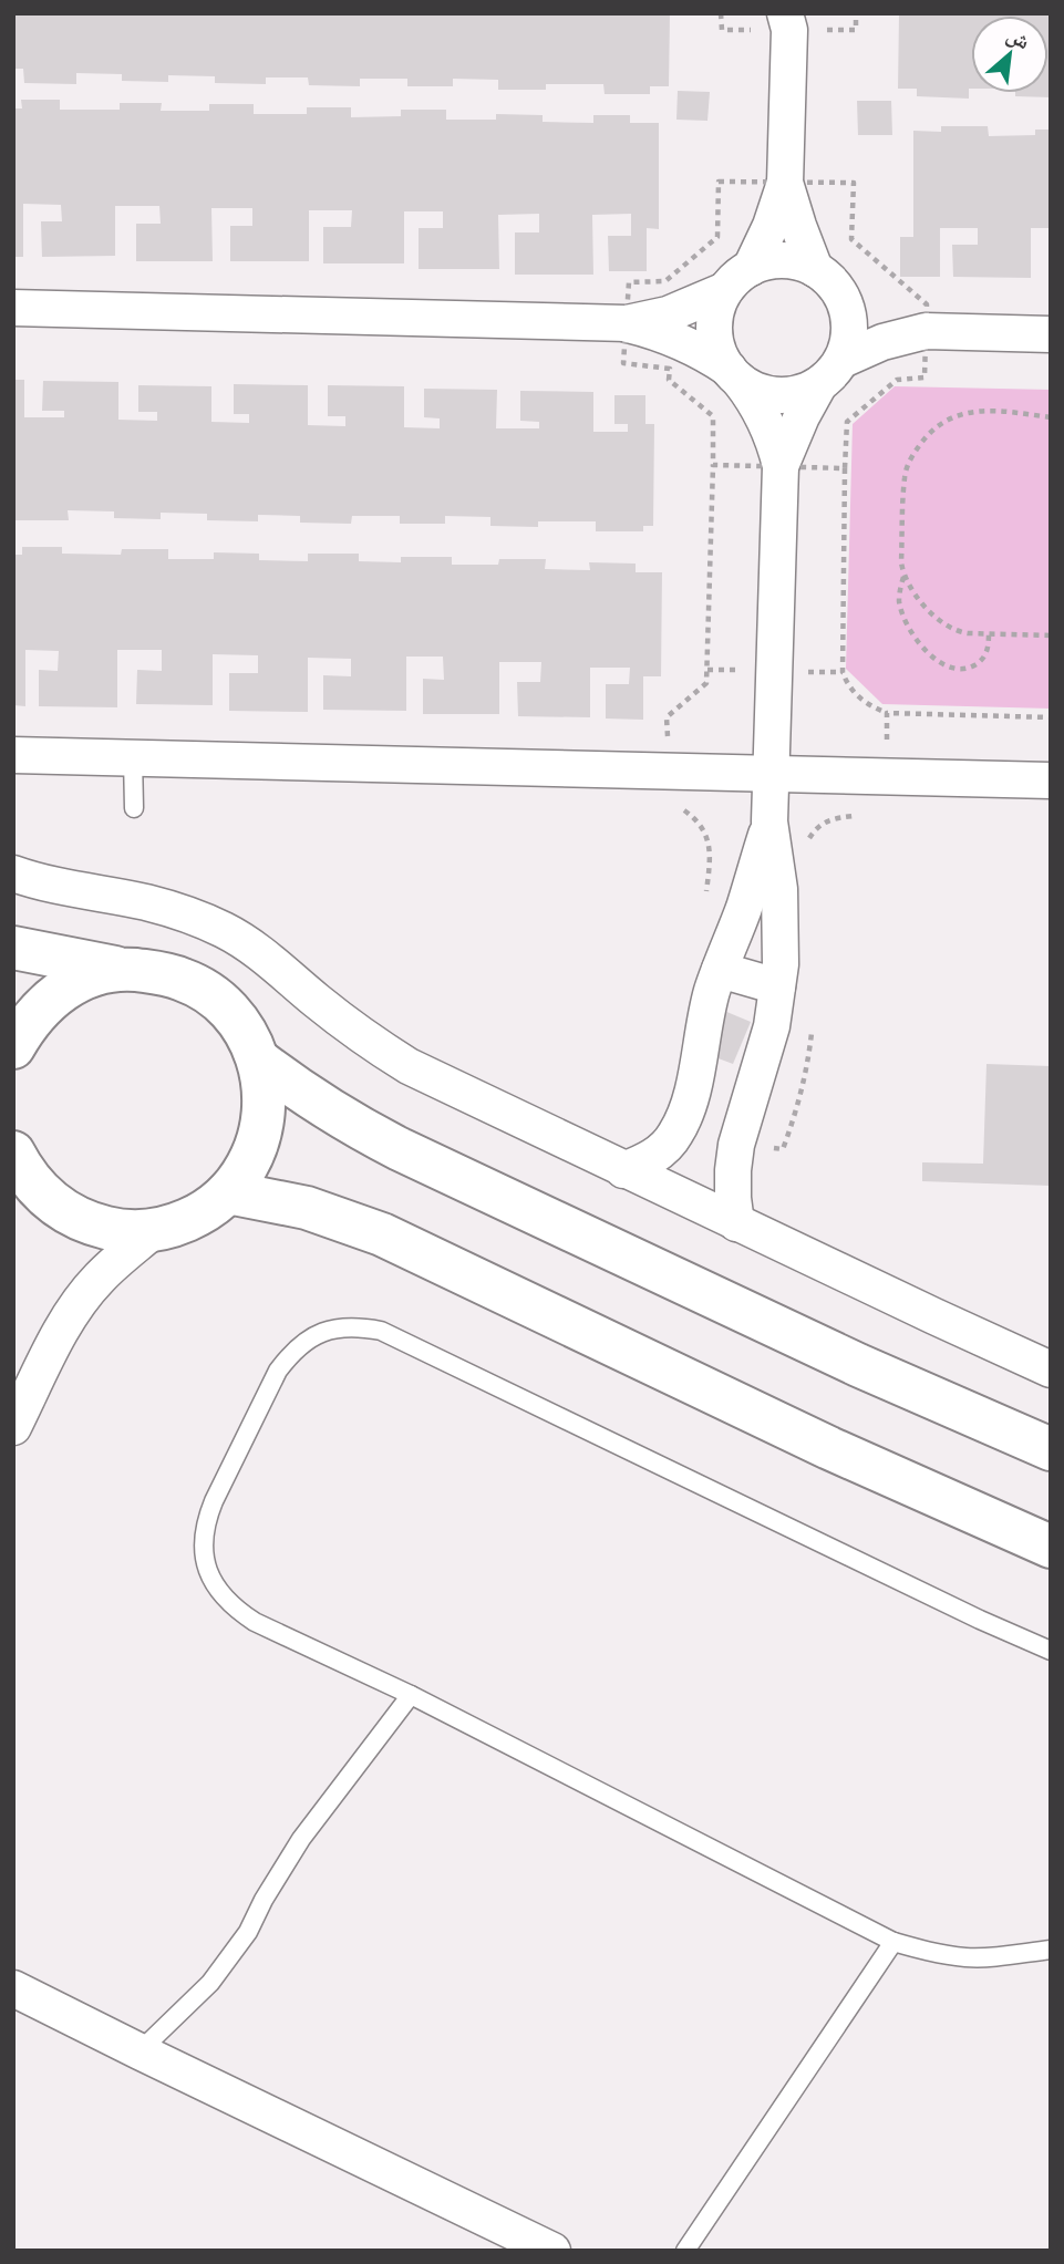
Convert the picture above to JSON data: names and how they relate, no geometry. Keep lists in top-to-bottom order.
{
  "north": "top right"
}
